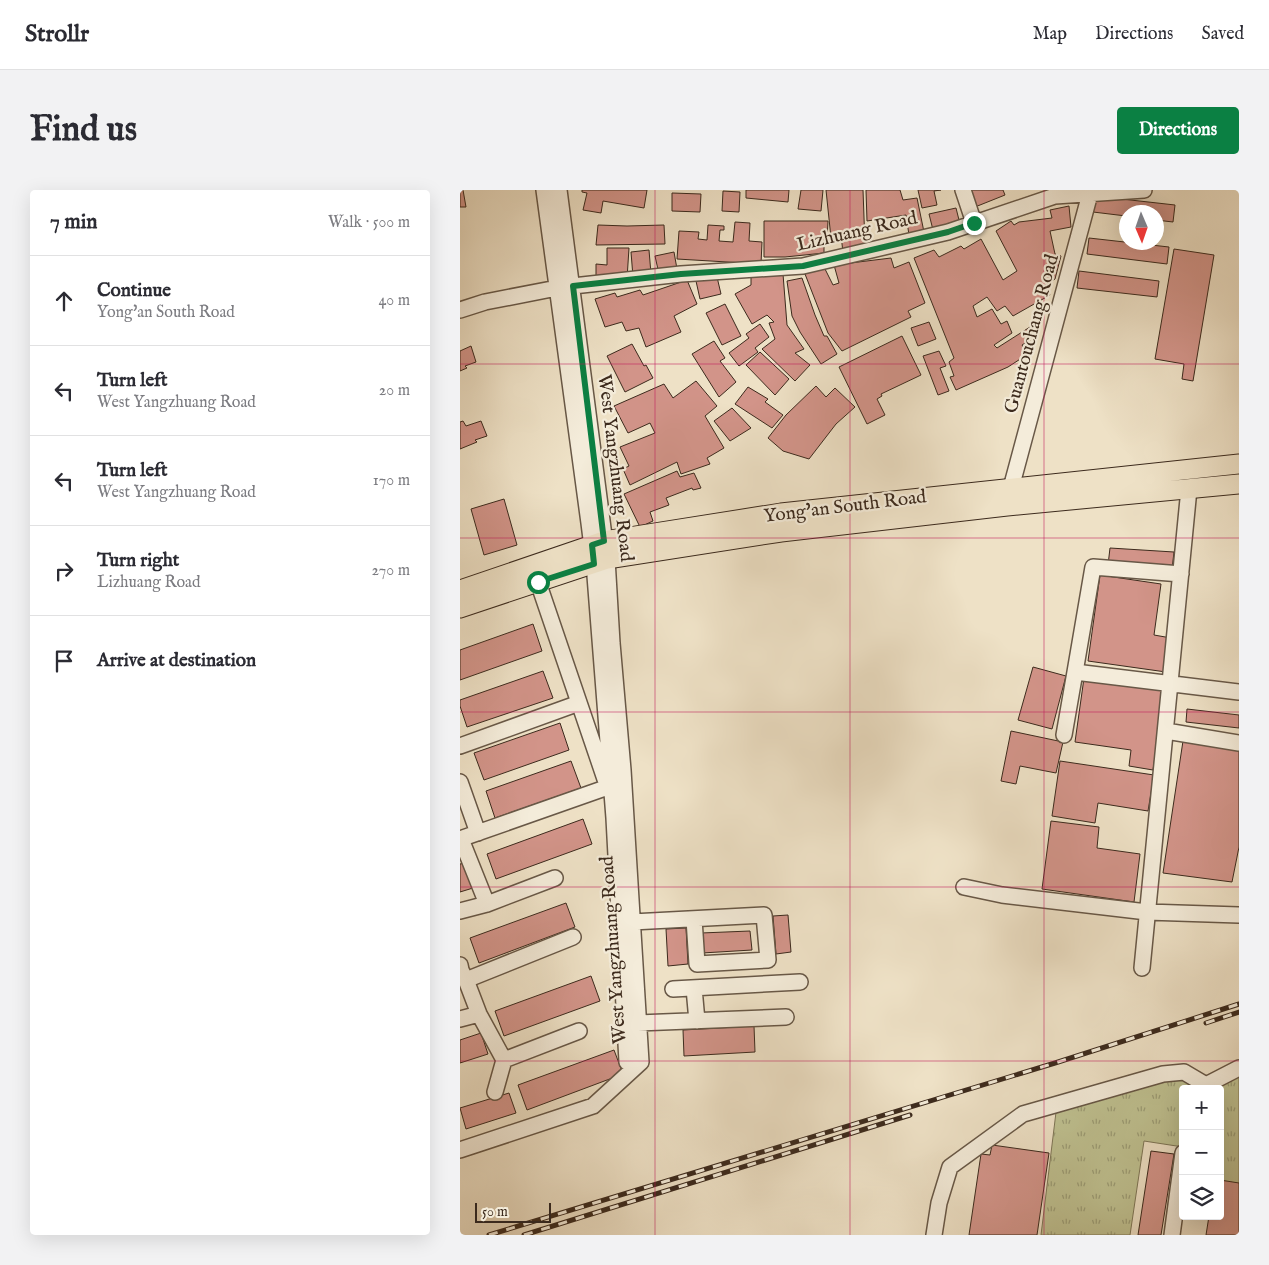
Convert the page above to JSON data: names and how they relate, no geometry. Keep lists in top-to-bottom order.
{
  "streets": {
    "main road": ["Yong'an South Road"],
    "street": ["Lizhuang Road", "Guantouchang Road", "West Yangzhuang Road"]
  },
  "crossings": [
    ["Lizhuang Road", "Guantouchang Road"],
    ["Lizhuang Road", "West Yangzhuang Road"],
    ["Guantouchang Road", "Yong'an South Road"],
    ["West Yangzhuang Road", "Yong'an South Road"]
  ],
  "scale_bar": "50 m",
  "north": "bottom",
  "page": {
    "header": "Strollr",
    "nav": ["Map", "Directions", "Saved"],
    "buttons": "Directions",
    "title": "Find us",
    "heading": ["7 min", "Walk · 500 m"],
    "list": [
      ["Continue", "Yong'an South Road", "40 m"],
      ["Turn left", "West Yangzhuang Road", "20 m"],
      ["Turn left", "West Yangzhuang Road", "170 m"],
      ["Turn right", "Lizhuang Road", "270 m"],
      "Arrive at destination"
    ],
    "map_buttons": ["+", "−"],
    "scale": "50 m"
  }
}
